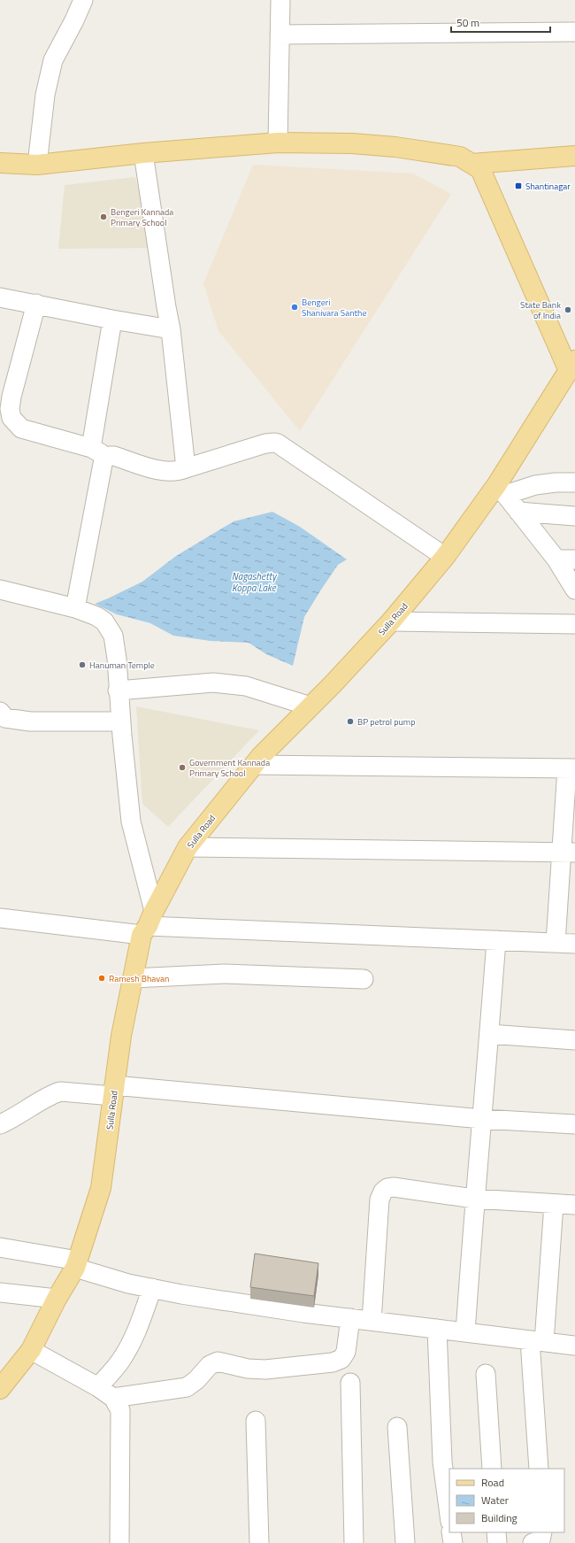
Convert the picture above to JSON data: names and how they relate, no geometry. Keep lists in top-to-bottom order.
{
  "streets": {
    "main road": ["Sulla Road"]
  },
  "water": ["Nagashetty Koppa Lake"],
  "places": {
    "transit": ["Shantinagar"],
    "other": [
      "Bengeri Kannada Primary School",
      "Bengeri Shanivara Santhe",
      "State Bank of India",
      "Hanuman Temple",
      "BP petrol pump",
      "Government Kannada Primary School",
      "Ramesh Bhavan"
    ]
  },
  "legend": ["Road", "Water", "Building"],
  "scale_bar": "50 m"
}
